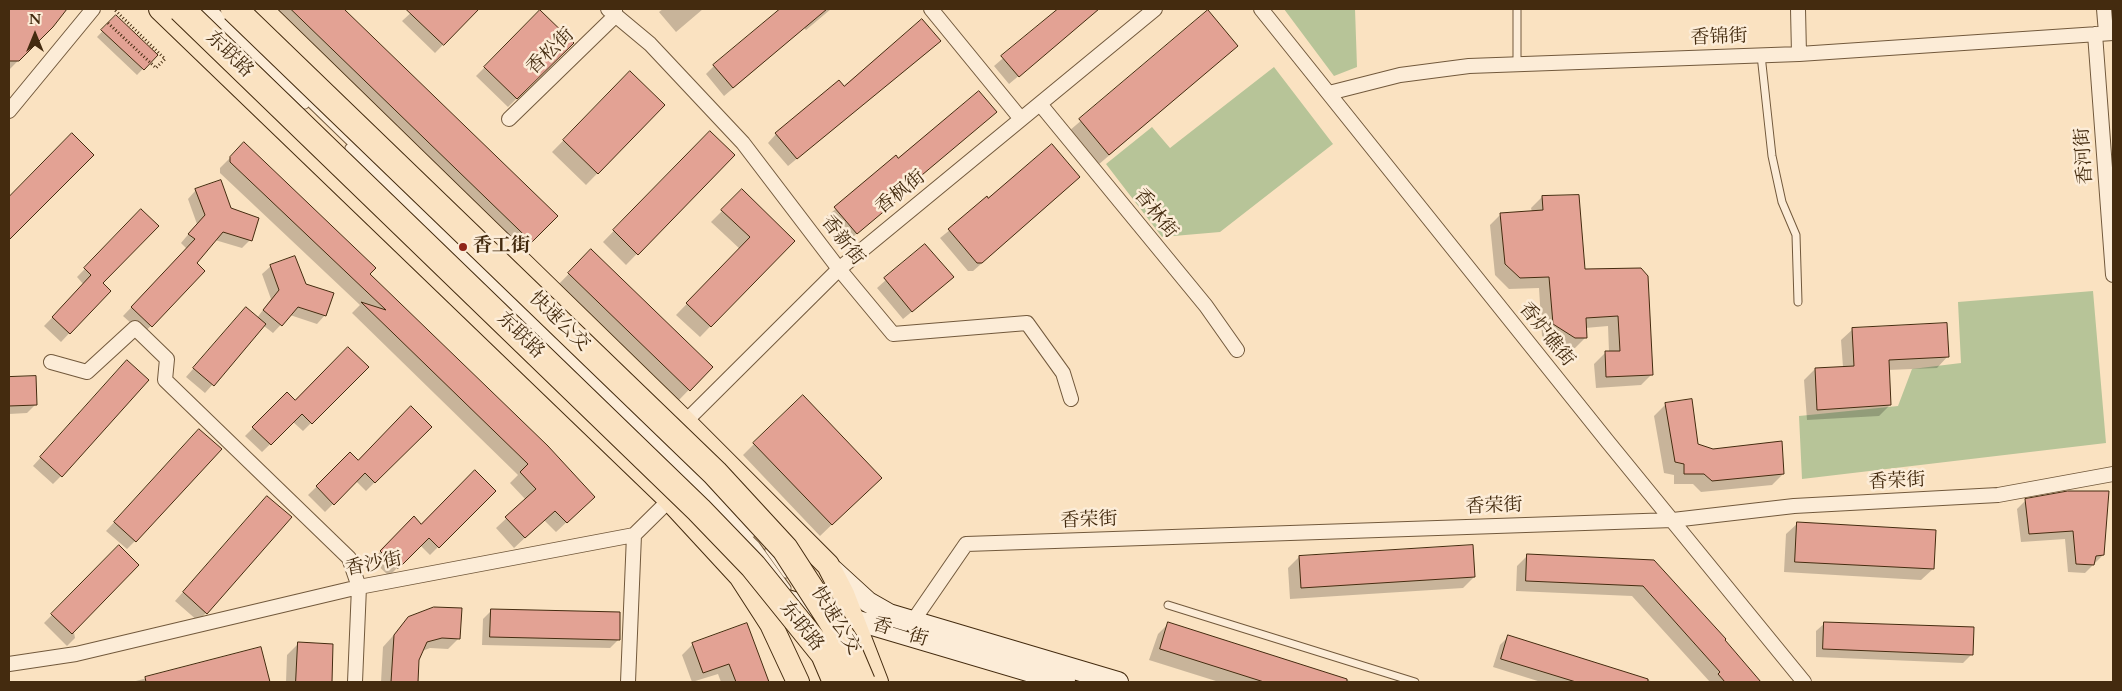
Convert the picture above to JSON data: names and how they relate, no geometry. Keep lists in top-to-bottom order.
{
  "streets": {
    "highway": ["东联路"],
    "street": [
      "香锦街",
      "香松街",
      "香河街",
      "香枫街",
      "香林街",
      "香新街",
      "香炉礁街",
      "香荣街",
      "香沙街",
      "香一街"
    ],
    "lane": ["快速公交"]
  },
  "crossings": [
    ["香锦街", "香河街"],
    ["香锦街", "香炉礁街"],
    ["香松街", "香新街"],
    ["香枫街", "香林街"],
    ["香枫街", "香新街"],
    ["快速公交", "香一街"],
    ["香炉礁街", "香荣街"],
    ["香荣街", "香一街"]
  ],
  "places": ["香工街"],
  "north": "top"
}
